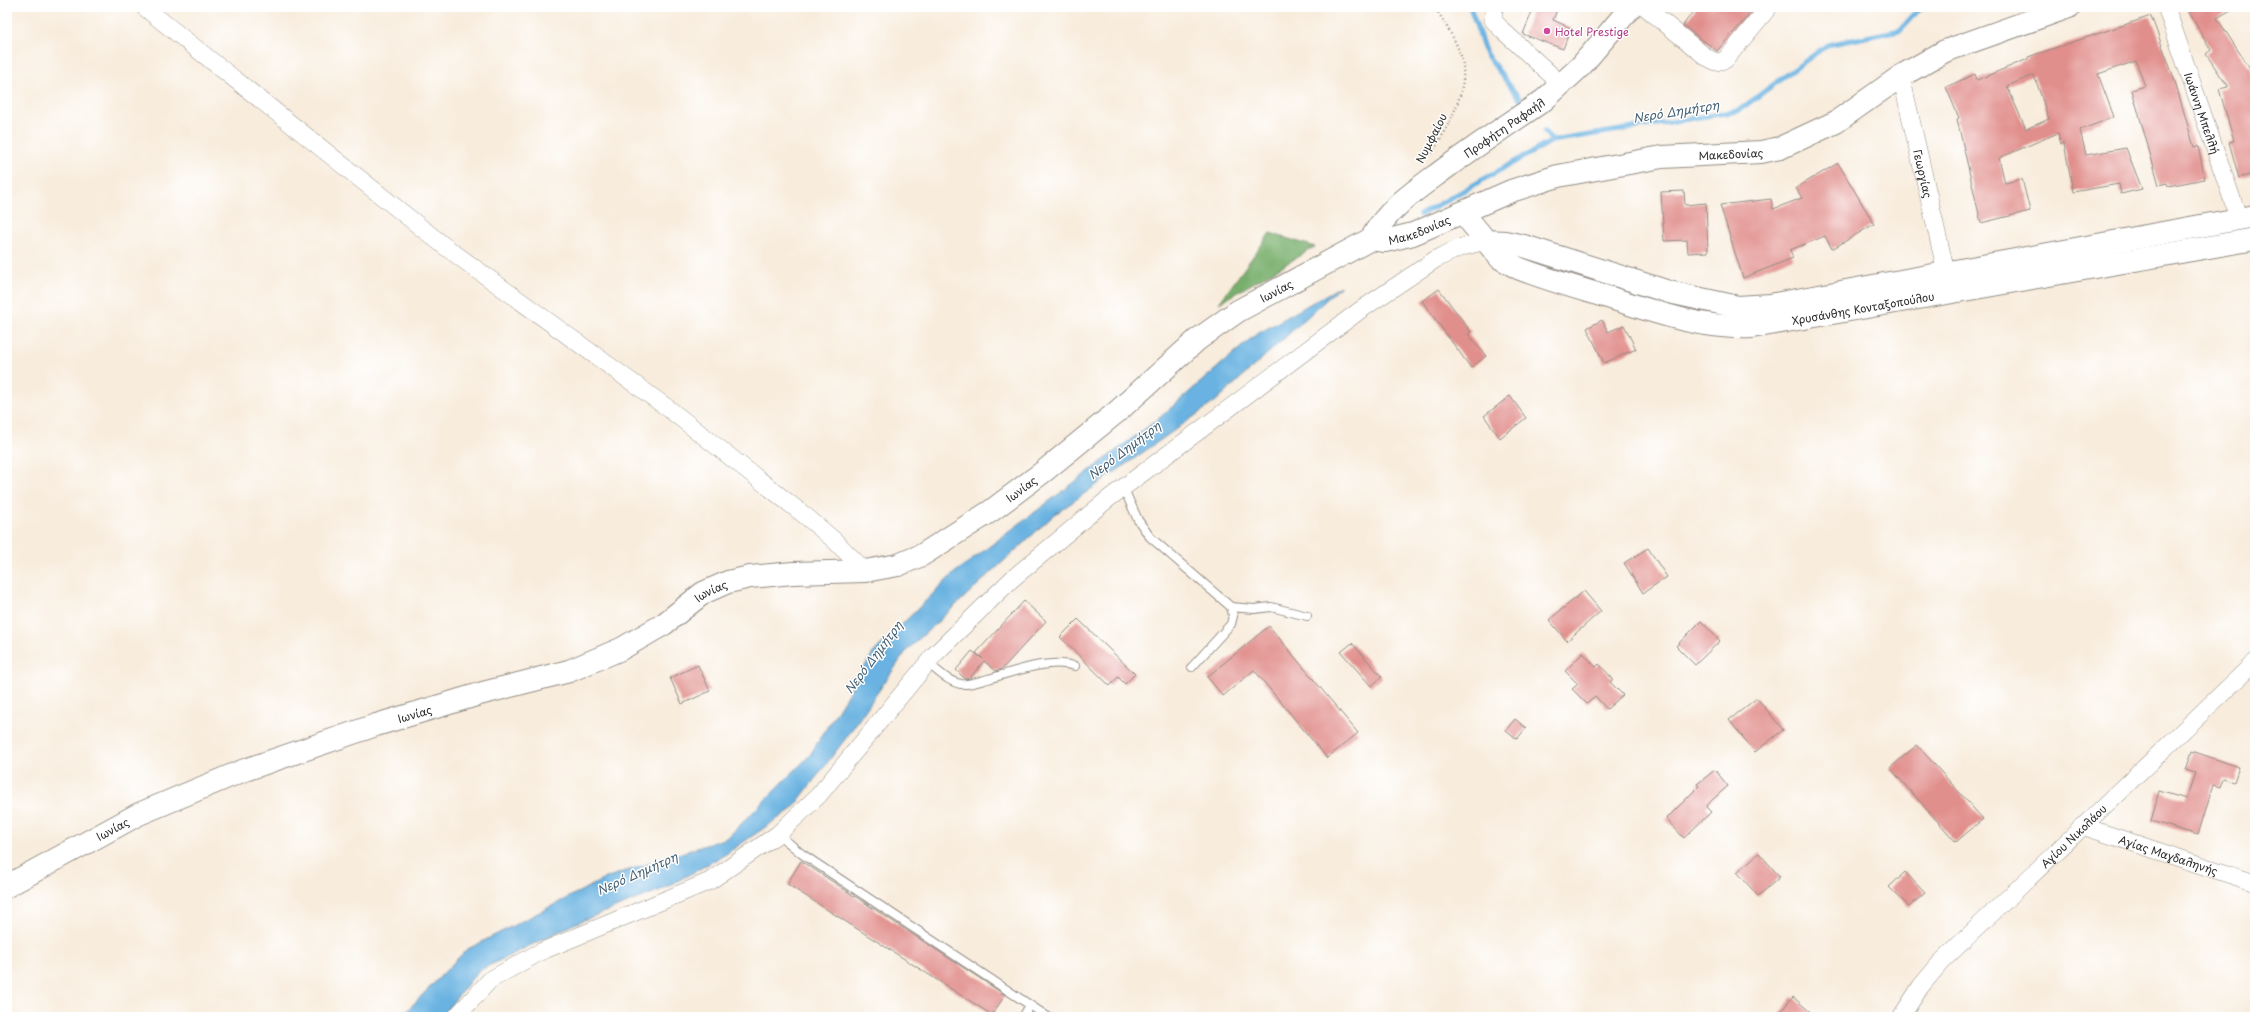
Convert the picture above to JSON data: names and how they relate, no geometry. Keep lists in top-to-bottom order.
{
  "streets": {
    "street": [
      "Ιωάννη Μπελλή",
      "Προφήτη Ραφαήλ",
      "Μακεδονίας",
      "Γεωργίας",
      "Ιωνίας",
      "Χρυσάνθης Κονταξοπούλου",
      "Αγίου Νικολάου",
      "Αγίας Μαγδαληνής"
    ],
    "path": ["Νυμφαίου"]
  },
  "crossings": [
    ["Ιωάννη Μπελλή", "Χρυσάνθης Κονταξοπούλου"],
    ["Προφήτη Ραφαήλ", "Μακεδονίας"],
    ["Προφήτη Ραφαήλ", "Ιωνίας"],
    ["Μακεδονίας", "Γεωργίας"],
    ["Μακεδονίας", "Ιωνίας"],
    ["Μακεδονίας", "Χρυσάνθης Κονταξοπούλου"],
    ["Γεωργίας", "Χρυσάνθης Κονταξοπούλου"],
    ["Αγίου Νικολάου", "Αγίας Μαγδαληνής"]
  ],
  "water": ["Νερό Δημήτρη"],
  "places": ["Hotel Prestige"]
}
